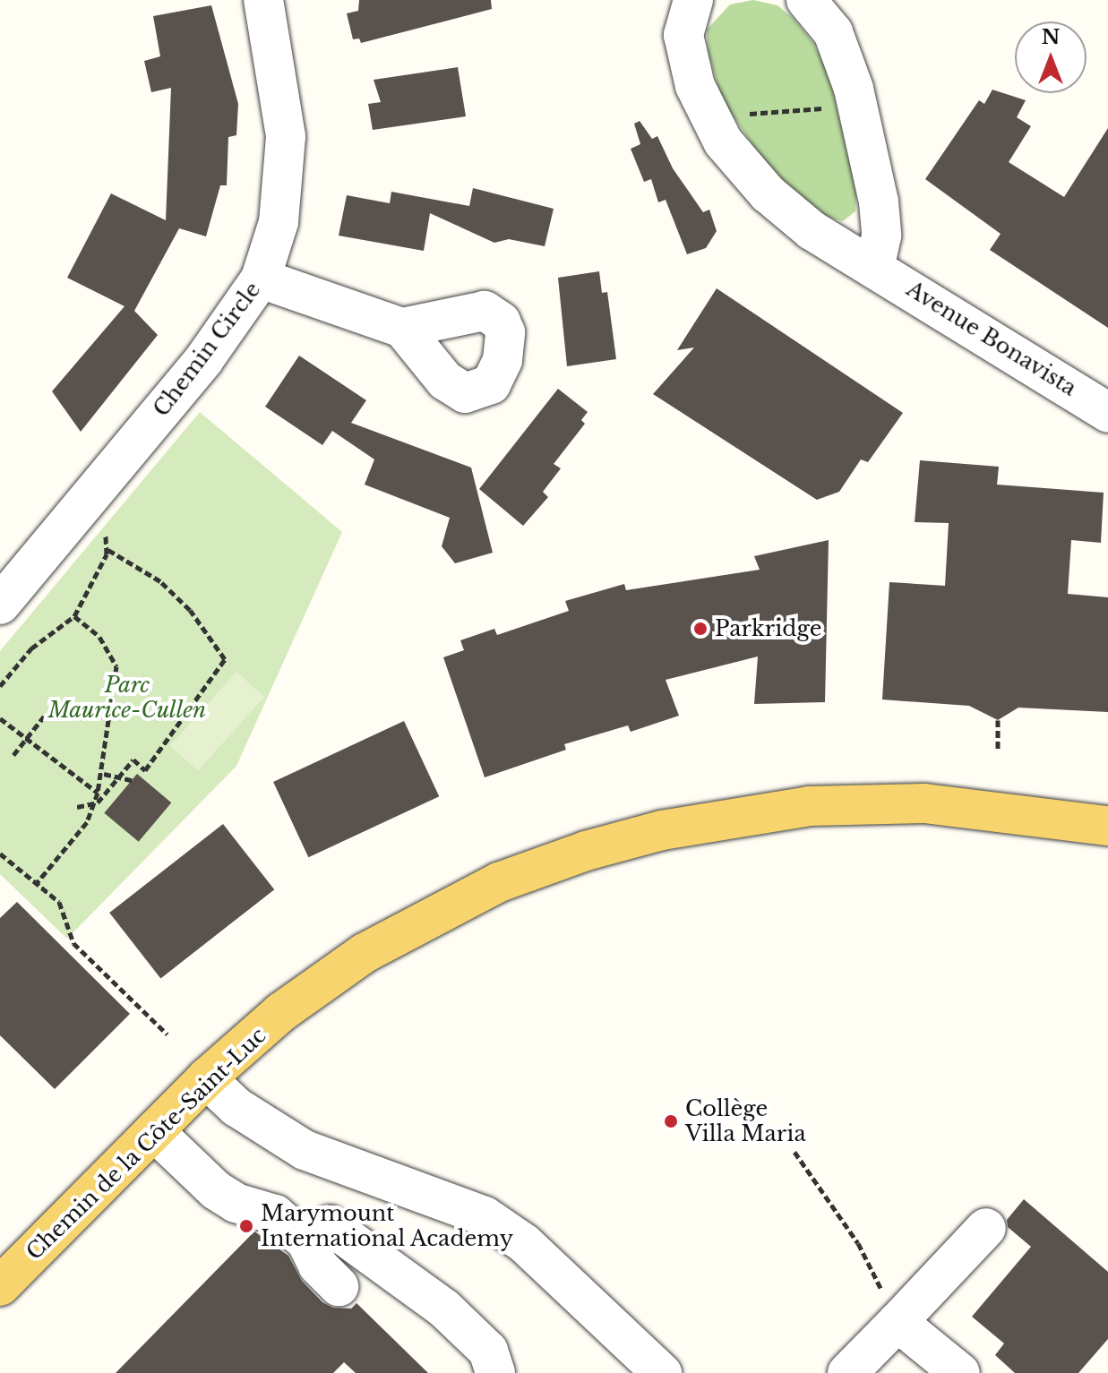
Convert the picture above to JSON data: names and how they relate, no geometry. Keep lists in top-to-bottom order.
{
  "streets": {
    "main road": ["Chemin de la Côte-Saint-Luc"],
    "street": ["Avenue Bonavista", "Chemin Circle"]
  },
  "parks": ["Parc Maurice-Cullen"],
  "places": ["Parkridge", "Collège Villa Maria", "Marymount International Academy"],
  "north": "top"
}
